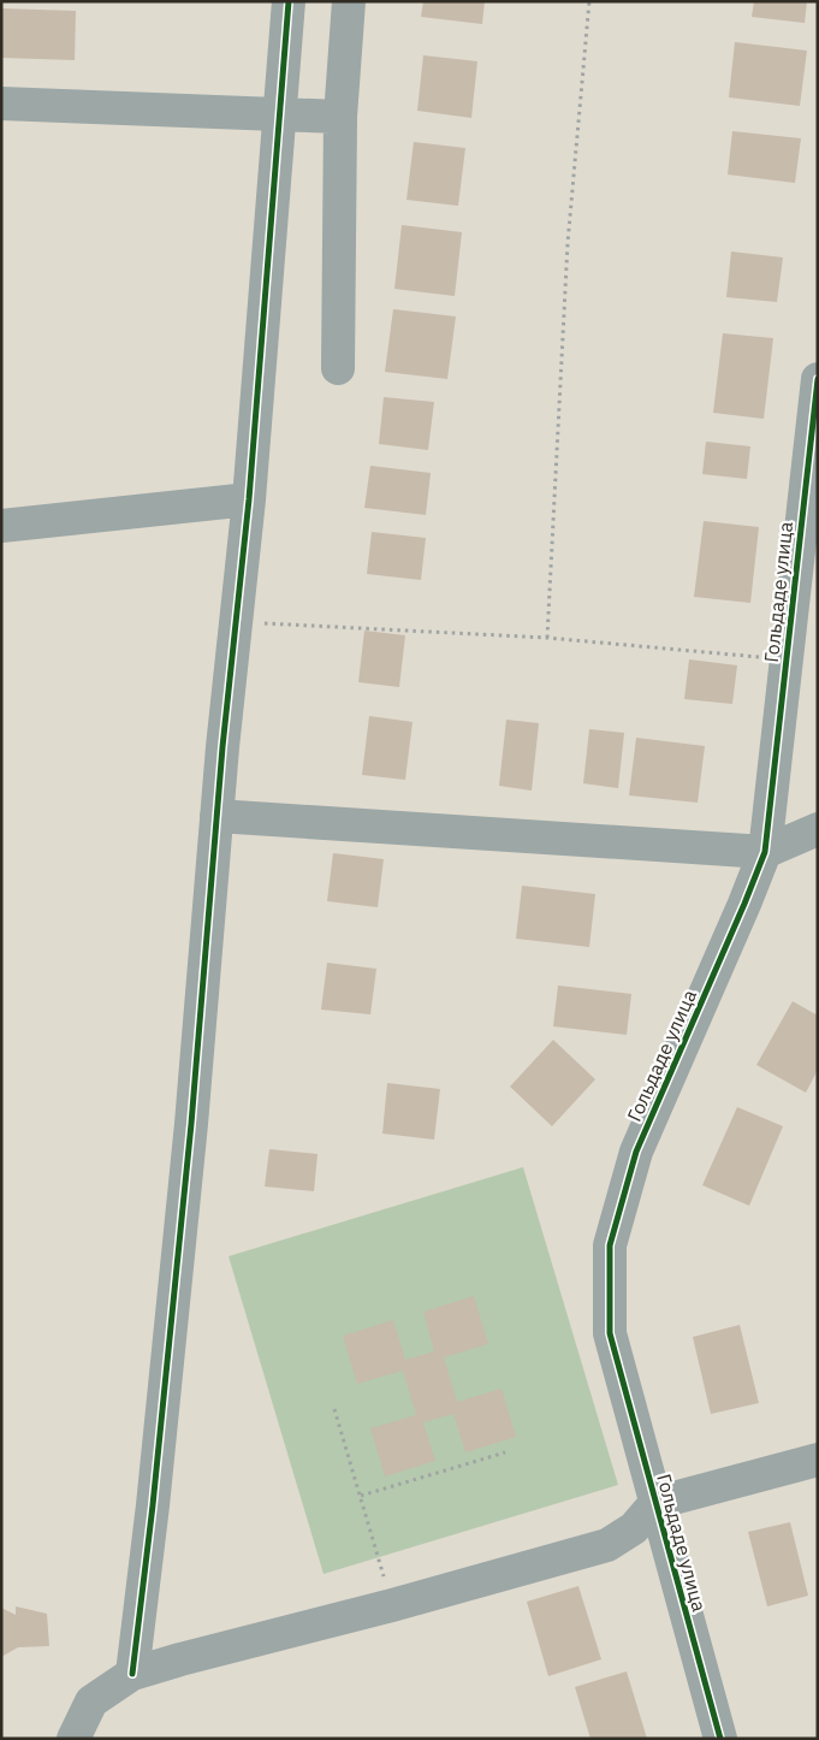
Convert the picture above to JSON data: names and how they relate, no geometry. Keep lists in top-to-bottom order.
{
  "streets": {
    "street": ["Гольдаде улица"]
  }
}
